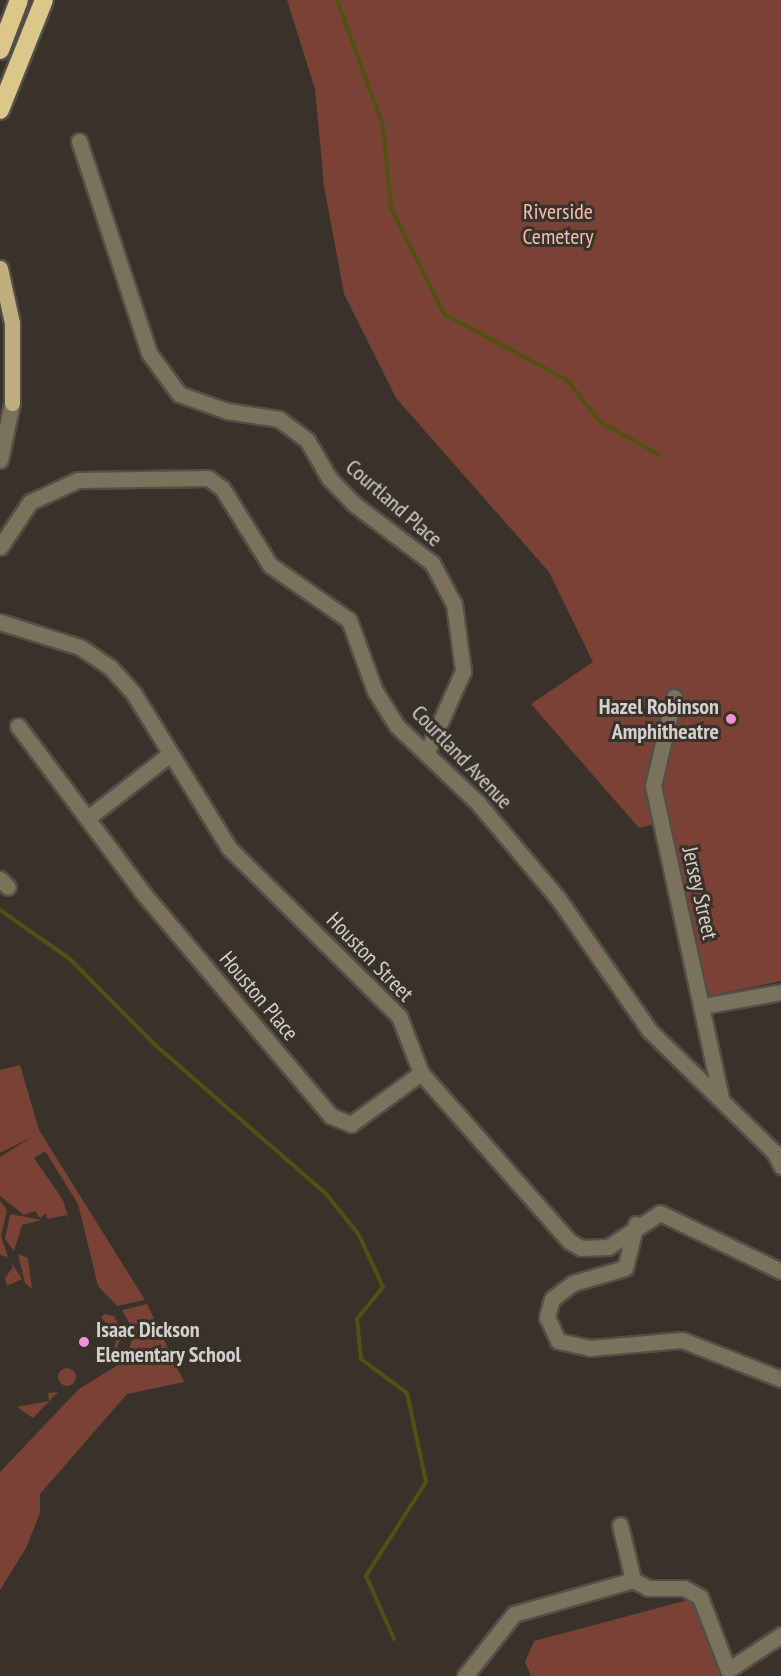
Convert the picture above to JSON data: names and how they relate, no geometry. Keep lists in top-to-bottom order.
{
  "streets": {
    "street": [
      "Courtland Place",
      "Courtland Avenue",
      "Jersey Street",
      "Houston Street",
      "Houston Place"
    ]
  },
  "crossings": [
    ["Courtland Place", "Courtland Avenue"],
    ["Courtland Avenue", "Jersey Street"],
    ["Houston Street", "Houston Place"]
  ],
  "parks": ["Riverside Cemetery"],
  "places": ["Hazel Robinson Amphitheatre", "Isaac Dickson Elementary School"]
}
